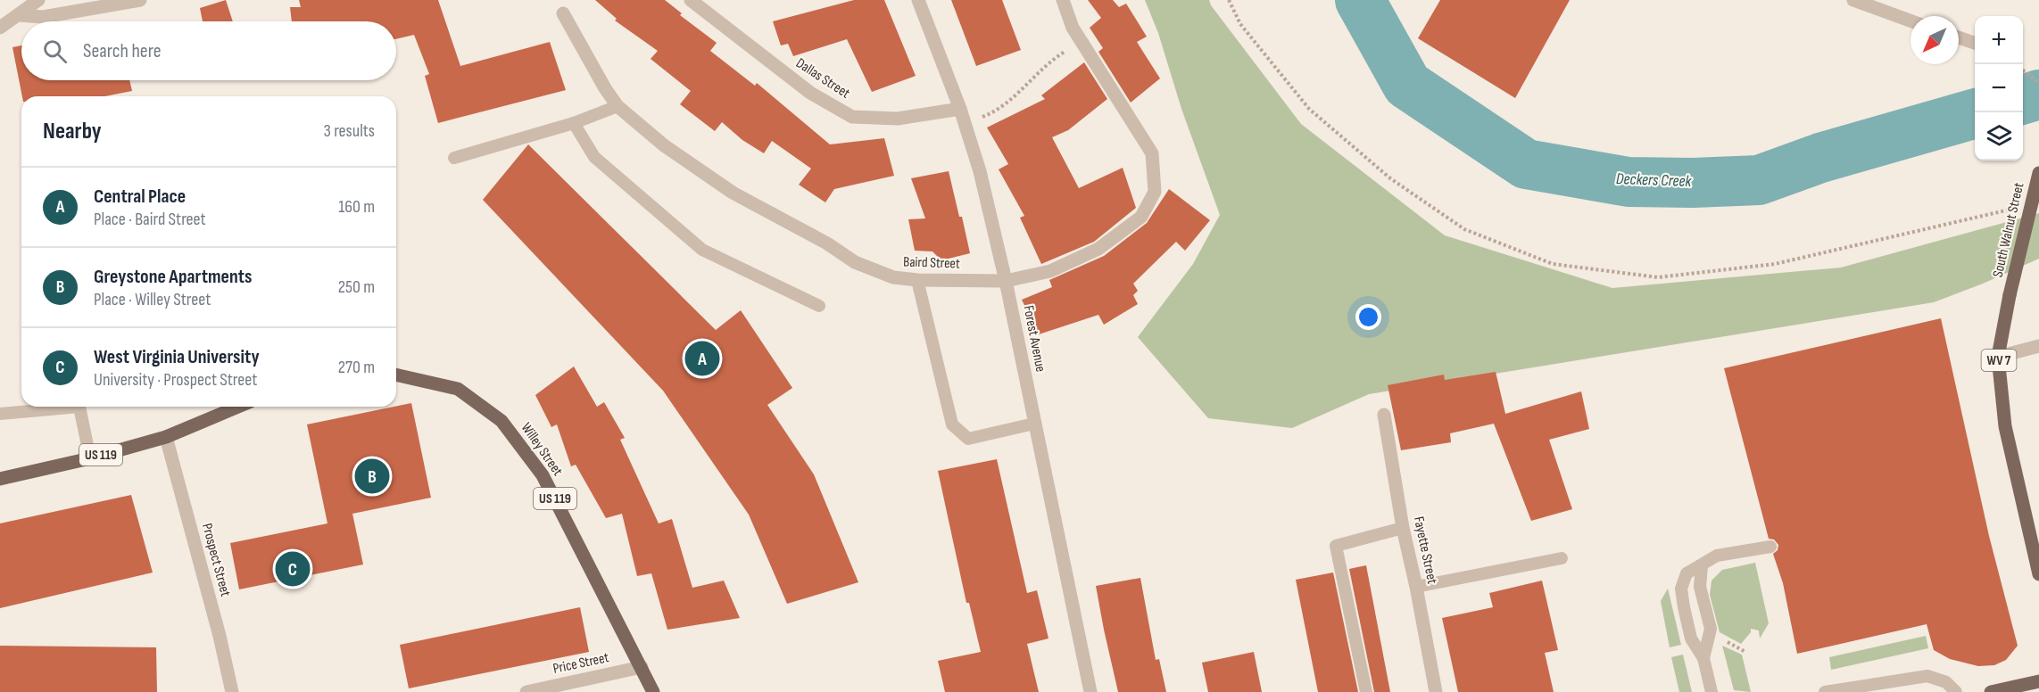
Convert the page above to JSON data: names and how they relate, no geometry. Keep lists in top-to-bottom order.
{
  "streets": {
    "main road": [
      "South Walnut Street",
      "WV 7",
      "Willey Street",
      "US 119"
    ],
    "street": [
      "Dallas Street",
      "Baird Street",
      "Forest Avenue",
      "Fayette Street",
      "Prospect Street",
      "Price Street"
    ]
  },
  "crossings": [
    ["Dallas Street", "Forest Avenue"],
    ["South Walnut Street", "WV 7"],
    ["Baird Street", "Forest Avenue"],
    ["Willey Street", "Price Street"],
    ["US 119", "Prospect Street"]
  ],
  "water": ["Deckers Creek"],
  "north": "bottom left",
  "page": {
    "map_buttons": ["+", "−"],
    "search": "Search here",
    "heading": ["Nearby", "3 results"],
    "list": [
      {
        "mark": "A",
        "name": "Central Place",
        "note": "Place · Baird Street",
        "value": "160 m"
      },
      {
        "mark": "B",
        "name": "Greystone Apartments",
        "note": "Place · Willey Street",
        "value": "250 m"
      },
      {
        "mark": "C",
        "name": "West Virginia University",
        "note": "University · Prospect Street",
        "value": "270 m"
      }
    ],
    "pins": ["A", "B", "C"]
  }
}
